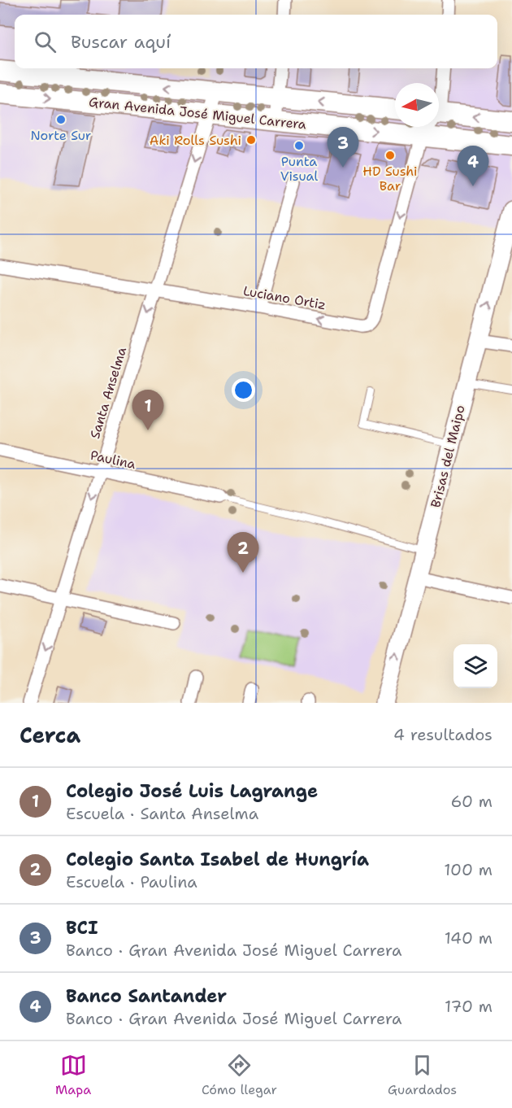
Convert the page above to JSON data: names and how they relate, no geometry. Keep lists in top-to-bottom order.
{
  "streets": {
    "main road": ["Gran Avenida José Miguel Carrera"],
    "street": [
      "Luciano Ortiz",
      "Santa Anselma",
      "Brisas del Maipo",
      "Paulina"
    ]
  },
  "crossings": [
    ["Gran Avenida José Miguel Carrera", "Luciano Ortiz"],
    ["Gran Avenida José Miguel Carrera", "Santa Anselma"],
    ["Luciano Ortiz", "Santa Anselma"],
    ["Santa Anselma", "Paulina"]
  ],
  "one_way": ["Santa Anselma", "Brisas del Maipo"],
  "places": [
    "Norte Sur",
    "Aki Rolls Sushi",
    "Punta Visual",
    "HD Sushi Bar"
  ],
  "north": "left",
  "page": {
    "search": "Buscar aquí",
    "pins": [
      "3",
      "4",
      "1",
      "2"
    ],
    "heading": ["Cerca", "4 resultados"],
    "list": [
      {
        "mark": "1",
        "name": "Colegio José Luis Lagrange",
        "note": "Escuela · Santa Anselma",
        "value": "60 m"
      },
      {
        "mark": "2",
        "name": "Colegio Santa Isabel de Hungría",
        "note": "Escuela · Paulina",
        "value": "100 m"
      },
      {
        "mark": "3",
        "name": "BCI",
        "note": "Banco · Gran Avenida José Miguel Carrera",
        "value": "140 m"
      },
      {
        "mark": "4",
        "name": "Banco Santander",
        "note": "Banco · Gran Avenida José Miguel Carrera",
        "value": "170 m"
      }
    ],
    "nav": ["Mapa", "Cómo llegar", "Guardados"]
  }
}
